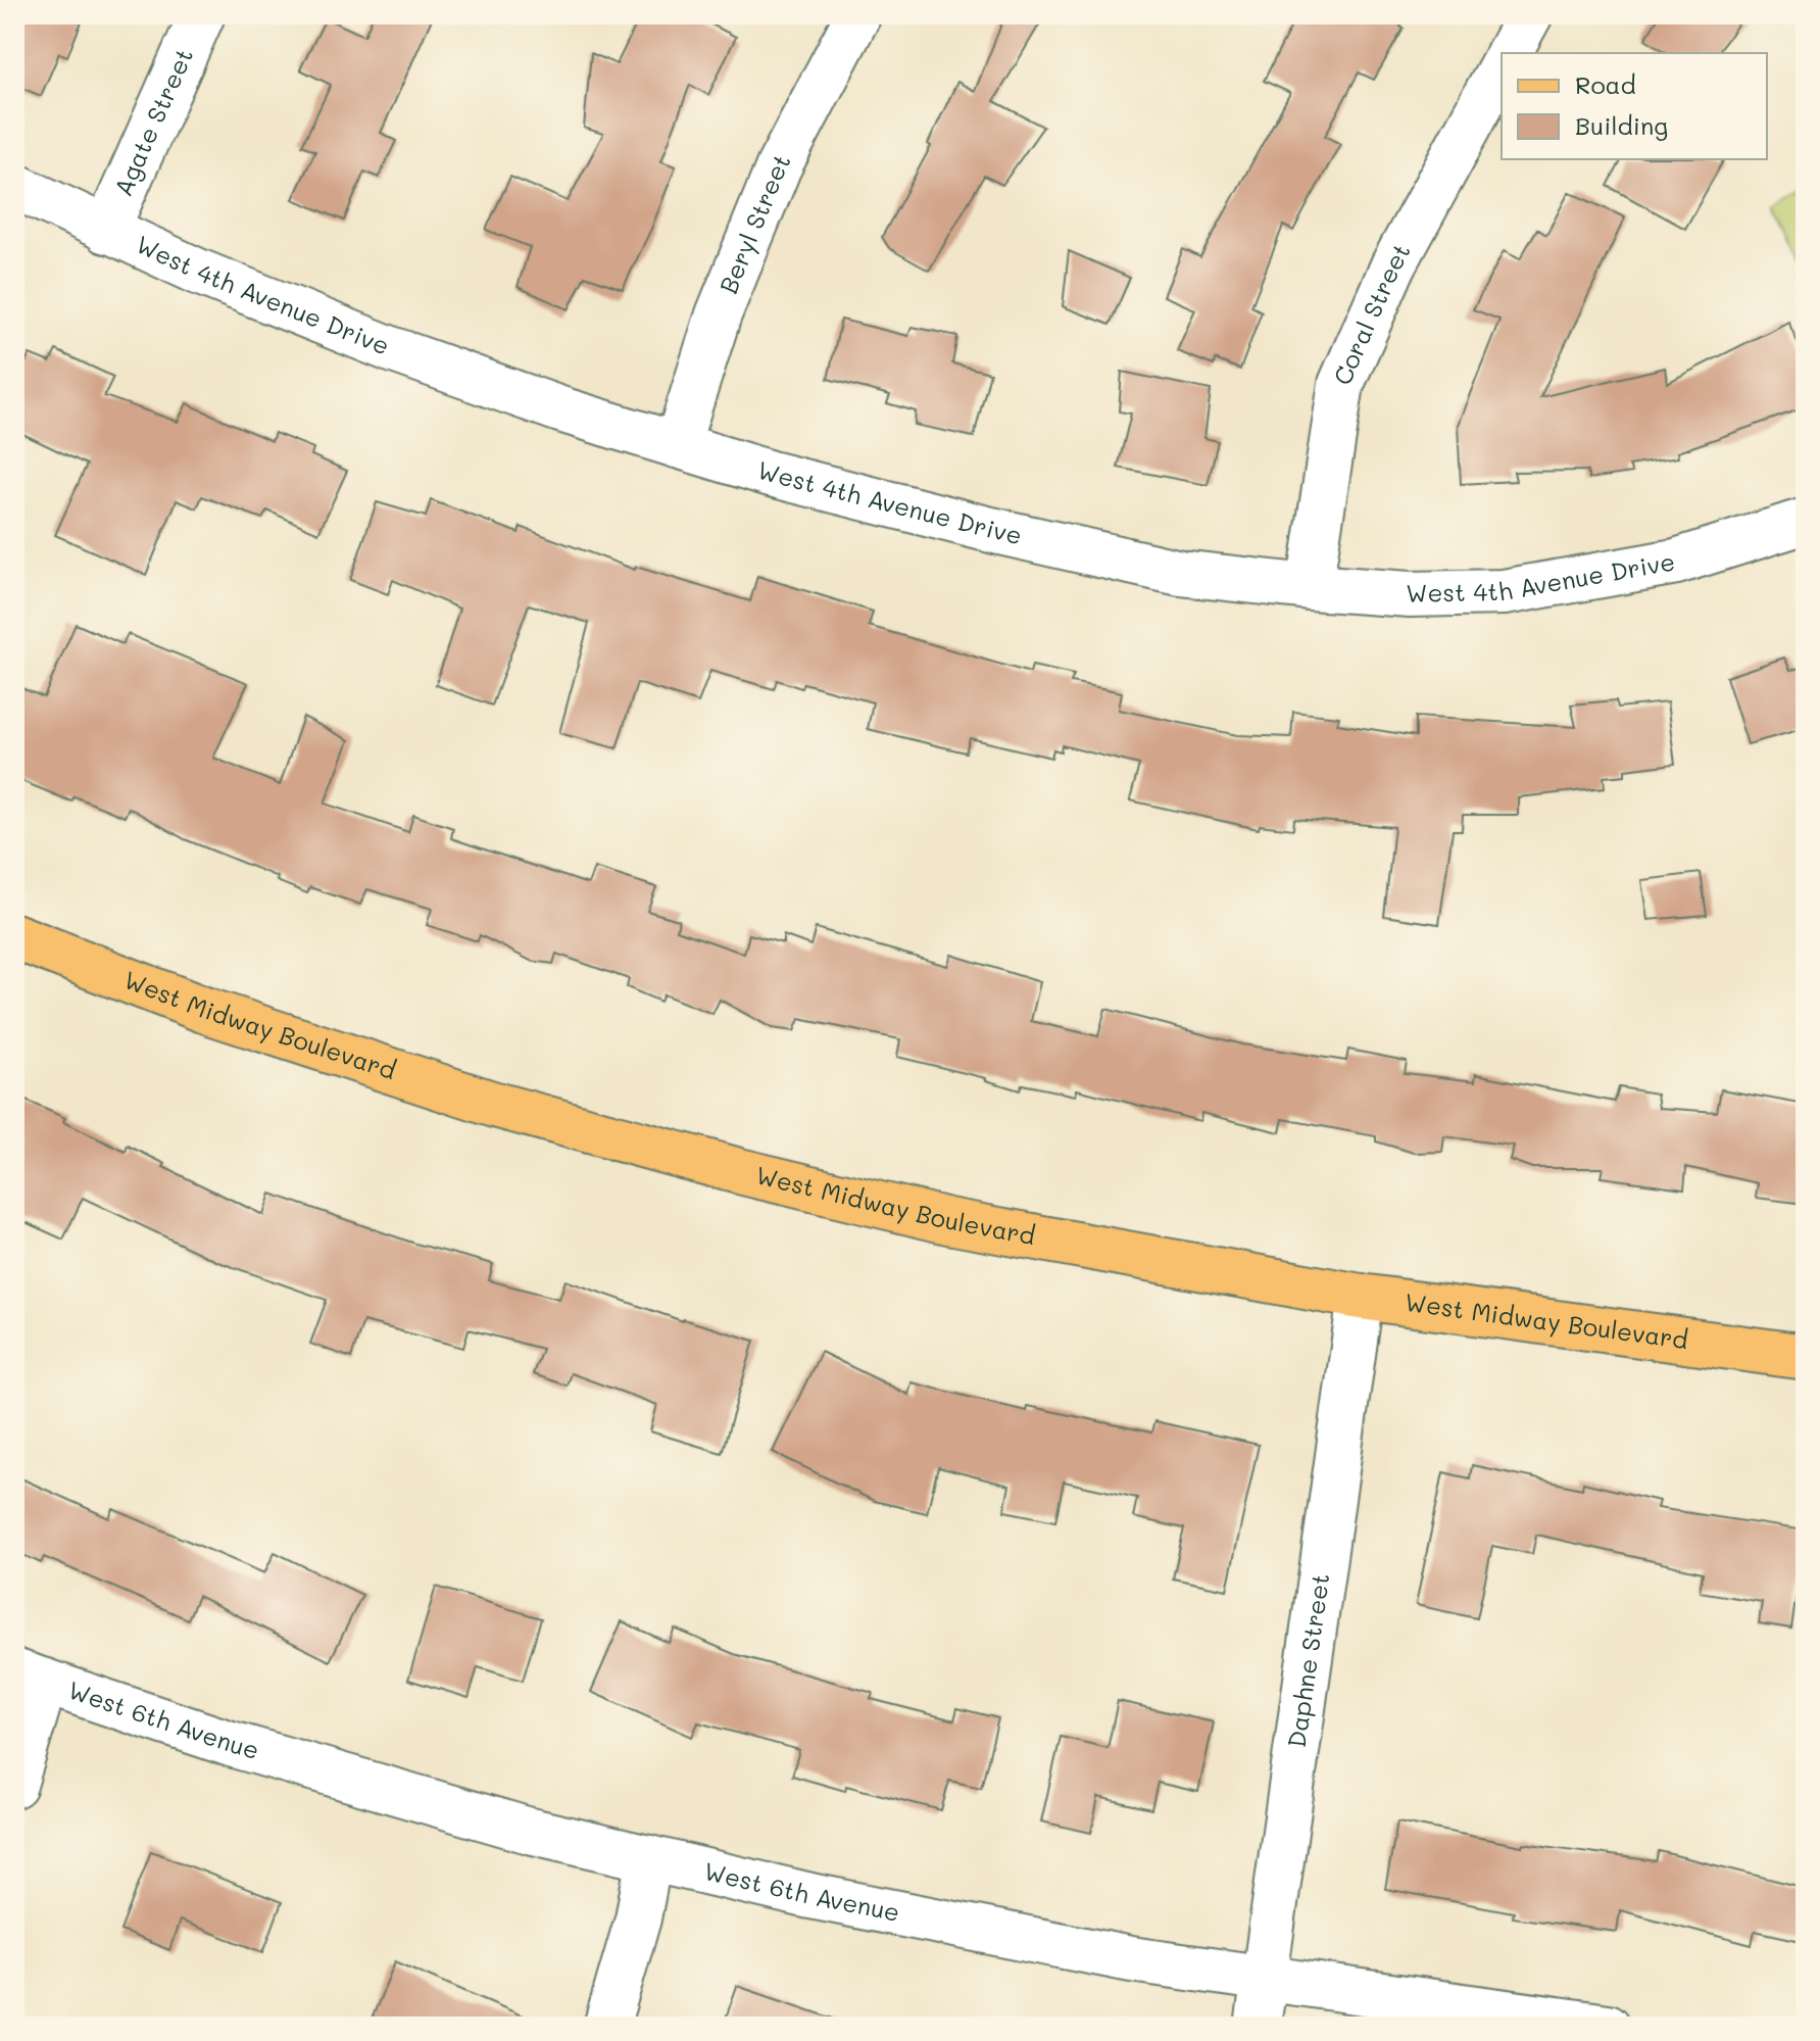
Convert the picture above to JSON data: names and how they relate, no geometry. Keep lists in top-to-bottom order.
{
  "streets": {
    "main road": ["West Midway Boulevard"],
    "street": [
      "Agate Street",
      "Beryl Street",
      "West 4th Avenue Drive",
      "Coral Street",
      "Daphne Street",
      "West 6th Avenue"
    ]
  },
  "crossings": [
    ["Agate Street", "West 4th Avenue Drive"],
    ["Beryl Street", "West 4th Avenue Drive"],
    ["West 4th Avenue Drive", "Coral Street"],
    ["West Midway Boulevard", "Daphne Street"],
    ["Daphne Street", "West 6th Avenue"]
  ],
  "legend": ["Road", "Building"]
}
